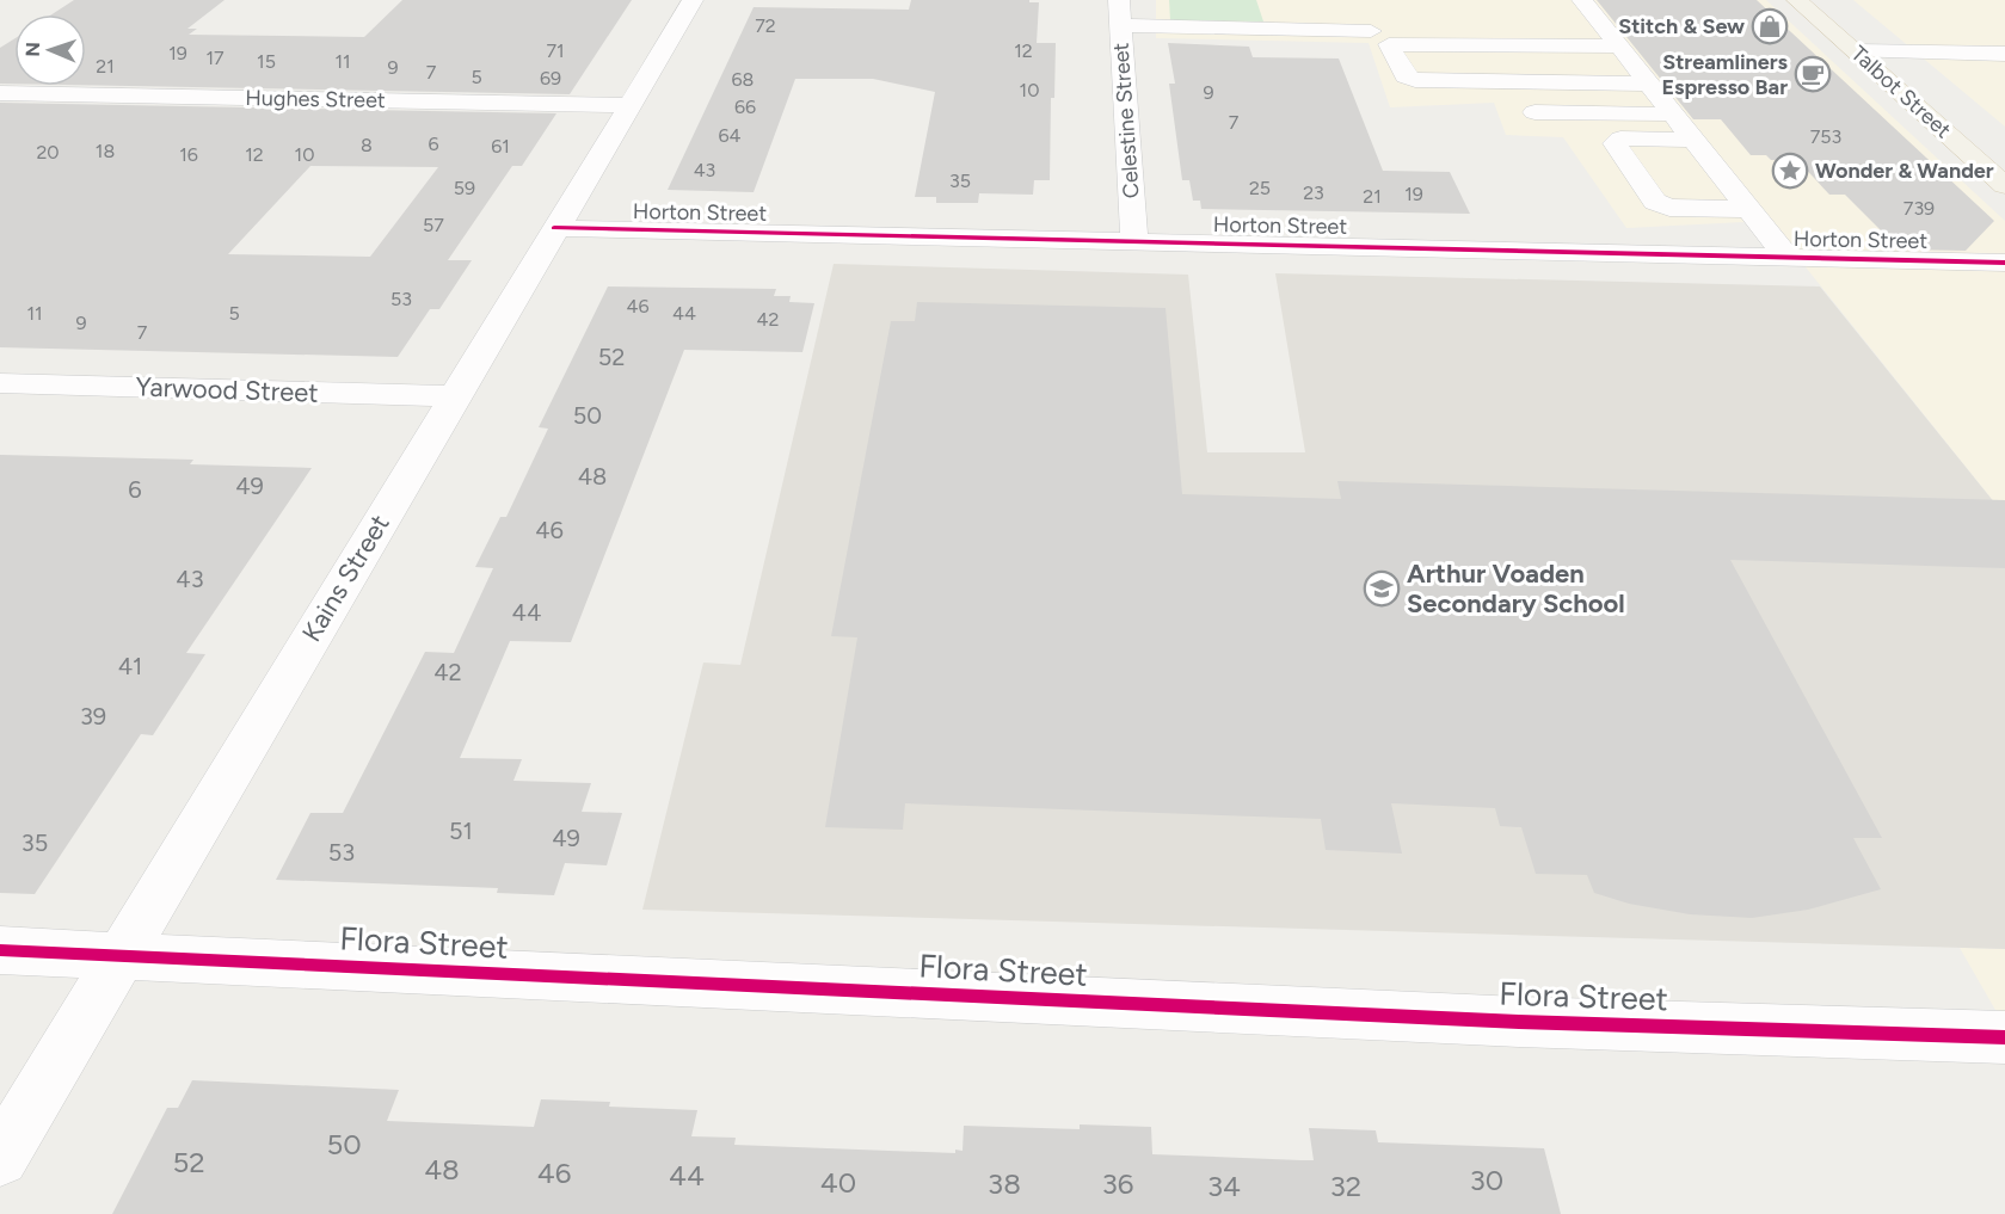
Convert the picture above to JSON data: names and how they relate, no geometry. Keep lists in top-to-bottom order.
{
  "streets": {
    "main road": ["Talbot Street"],
    "street": [
      "Hughes Street",
      "Celestine Street",
      "Horton Street",
      "Yarwood Street",
      "Kains Street",
      "Flora Street"
    ]
  },
  "crossings": [
    ["Hughes Street", "Kains Street"],
    ["Celestine Street", "Horton Street"],
    ["Horton Street", "Kains Street"],
    ["Yarwood Street", "Kains Street"],
    ["Kains Street", "Flora Street"]
  ],
  "places": {
    "shop": ["Stitch & Sew"],
    "cafe": ["Streamliners Espresso Bar"],
    "place": ["Wonder & Wander"],
    "school or university": ["Arthur Voaden Secondary School"]
  },
  "house_numbers": [
    "72",
    "71",
    "12",
    "19",
    "17",
    "15",
    "11",
    "21",
    "9",
    "7",
    "5",
    "69",
    "68",
    "10",
    "9",
    "66",
    "7",
    "64",
    "753",
    "6",
    "8",
    "61",
    "18",
    "20",
    "16",
    "12",
    "10",
    "43",
    "35",
    "59",
    "25",
    "23",
    "19",
    "21",
    "739",
    "57",
    "53",
    "46",
    "11",
    "5",
    "44",
    "42",
    "9",
    "7",
    "52",
    "50",
    "48",
    "49",
    "6",
    "46",
    "43",
    "44",
    "41",
    "42",
    "39",
    "51",
    "49",
    "35",
    "53",
    "50",
    "52",
    "48",
    "46",
    "44",
    "30",
    "40",
    "38",
    "36",
    "34",
    "32"
  ],
  "north": "left"
}
